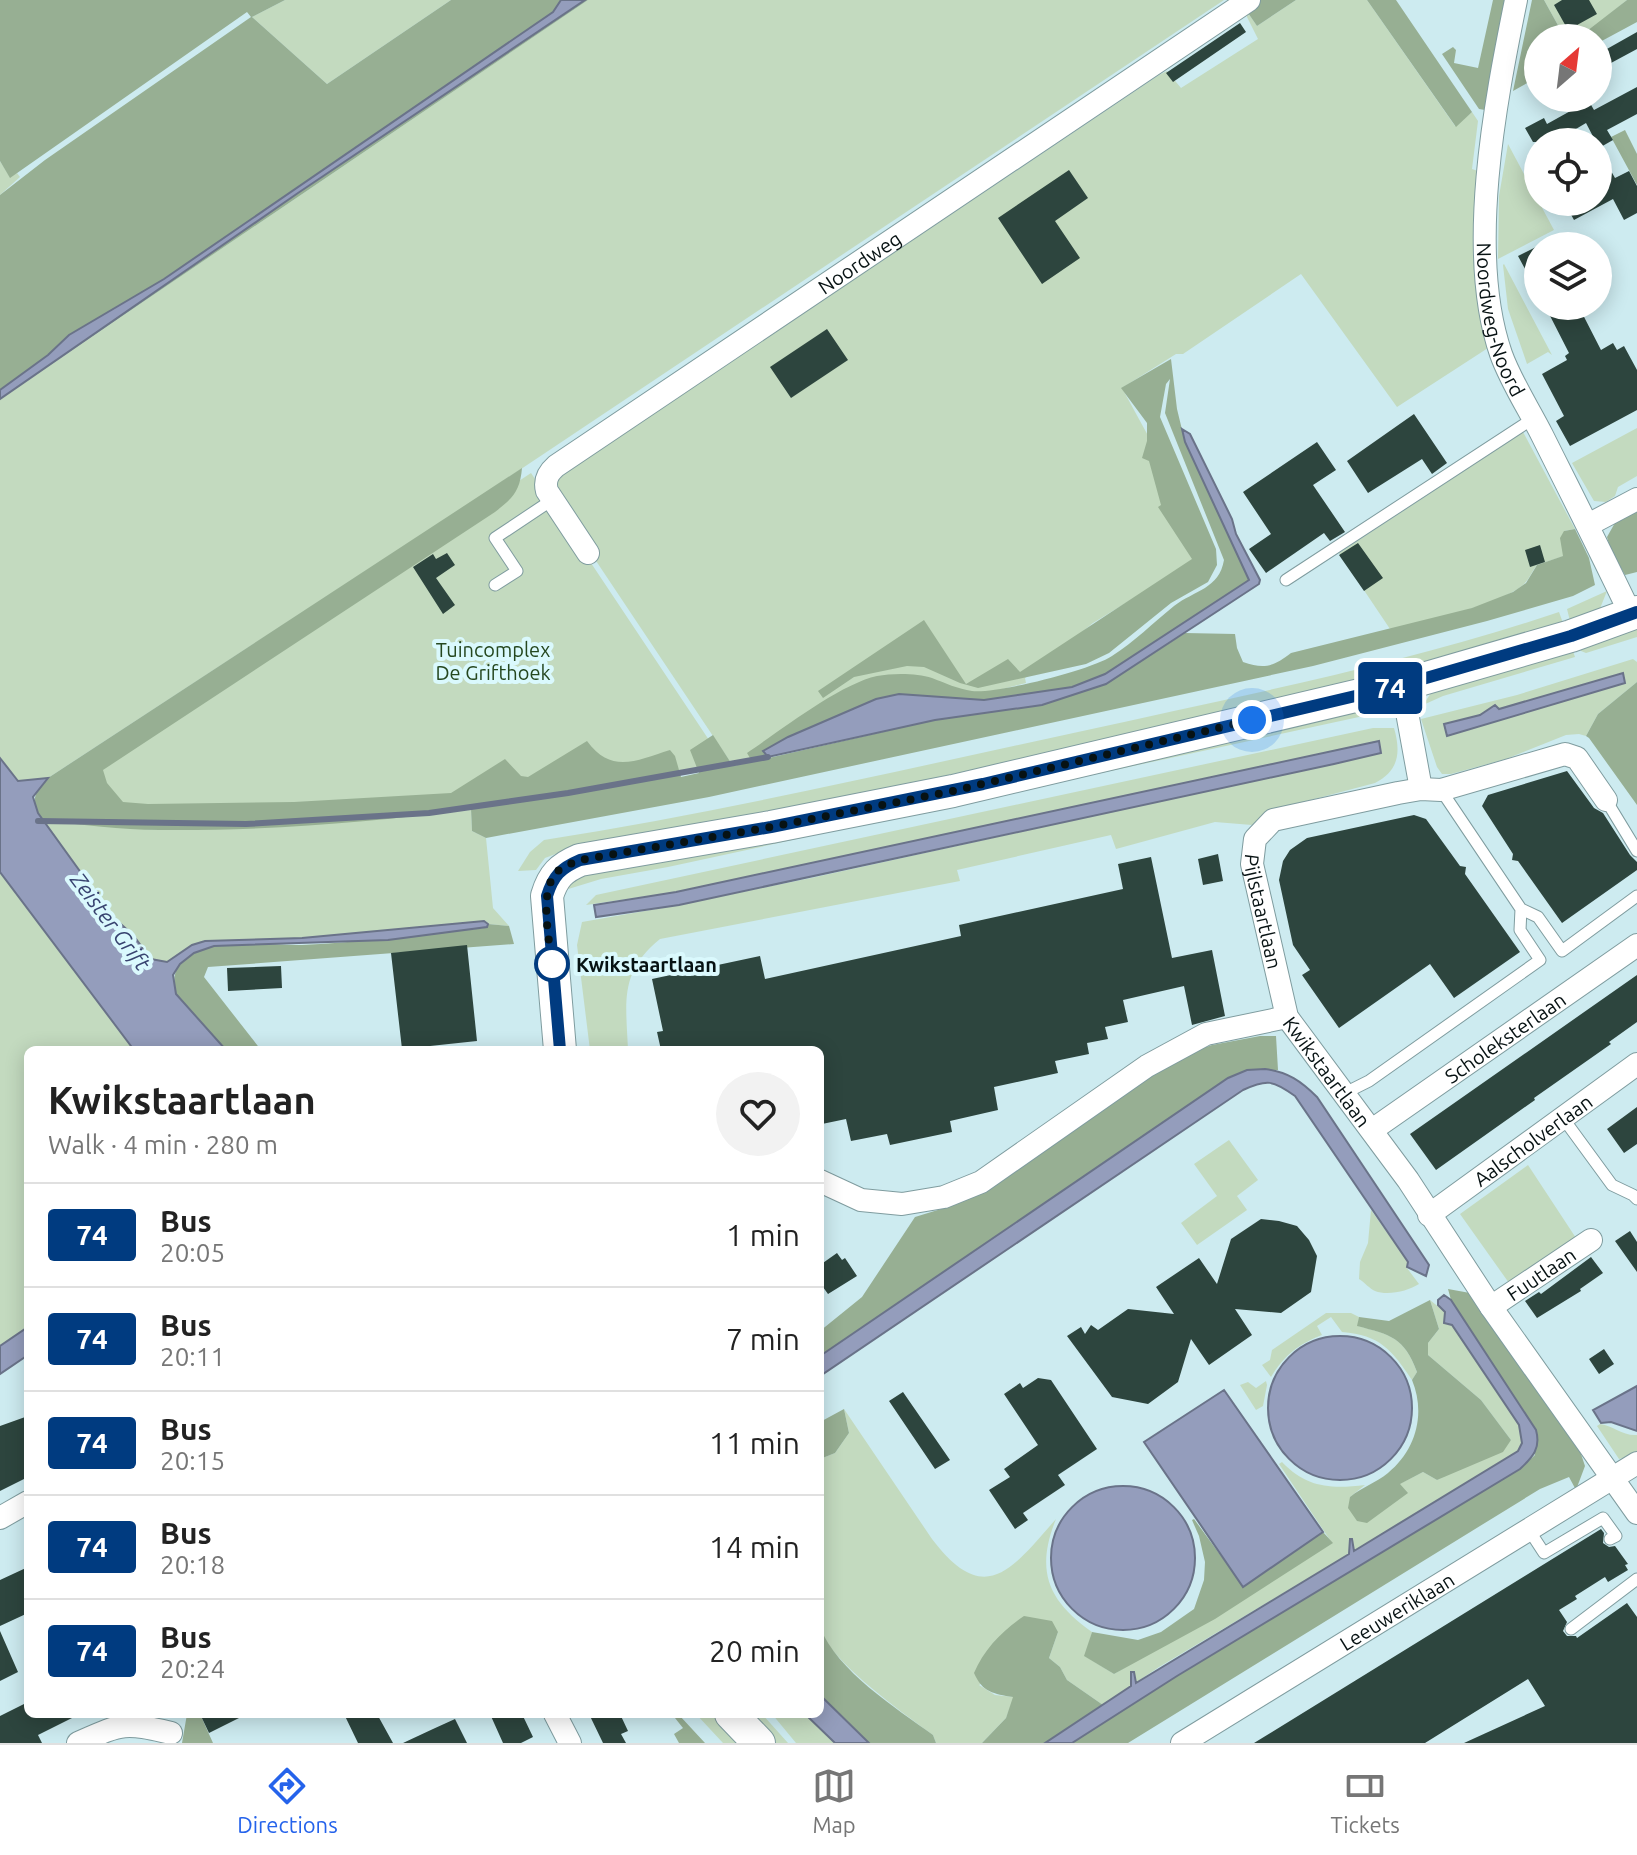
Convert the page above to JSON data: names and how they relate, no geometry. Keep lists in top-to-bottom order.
{
  "streets": {
    "street": [
      "Noordweg",
      "Noordweg-Noord",
      "Pijlstaartlaan",
      "Scholeksterlaan",
      "Kwikstaartlaan",
      "Aalscholverlaan",
      "Fuutlaan",
      "Leeuweriklaan"
    ]
  },
  "crossings": [
    ["Pijlstaartlaan", "Kwikstaartlaan"],
    ["Scholeksterlaan", "Kwikstaartlaan"],
    ["Kwikstaartlaan", "Aalscholverlaan"],
    ["Kwikstaartlaan", "Fuutlaan"],
    ["Kwikstaartlaan", "Leeuweriklaan"]
  ],
  "water": ["Zeister Grift"],
  "parks": ["Tuincomplex De Grifthoek"],
  "places": ["Kwikstaartlaan"],
  "lines": ["bus line 74"],
  "north": "top right",
  "page": {
    "on_map": "74",
    "heading": ["Kwikstaartlaan", "Walk · 4 min · 280 m"],
    "list": [
      {
        "mark": "74",
        "name": "Bus",
        "note": "20:05",
        "value": "1 min"
      },
      {
        "mark": "74",
        "name": "Bus",
        "note": "20:11",
        "value": "7 min"
      },
      {
        "mark": "74",
        "name": "Bus",
        "note": "20:15",
        "value": "11 min"
      },
      {
        "mark": "74",
        "name": "Bus",
        "note": "20:18",
        "value": "14 min"
      },
      {
        "mark": "74",
        "name": "Bus",
        "note": "20:24",
        "value": "20 min"
      }
    ],
    "tabs": ["Directions", "Map", "Tickets"]
  }
}
